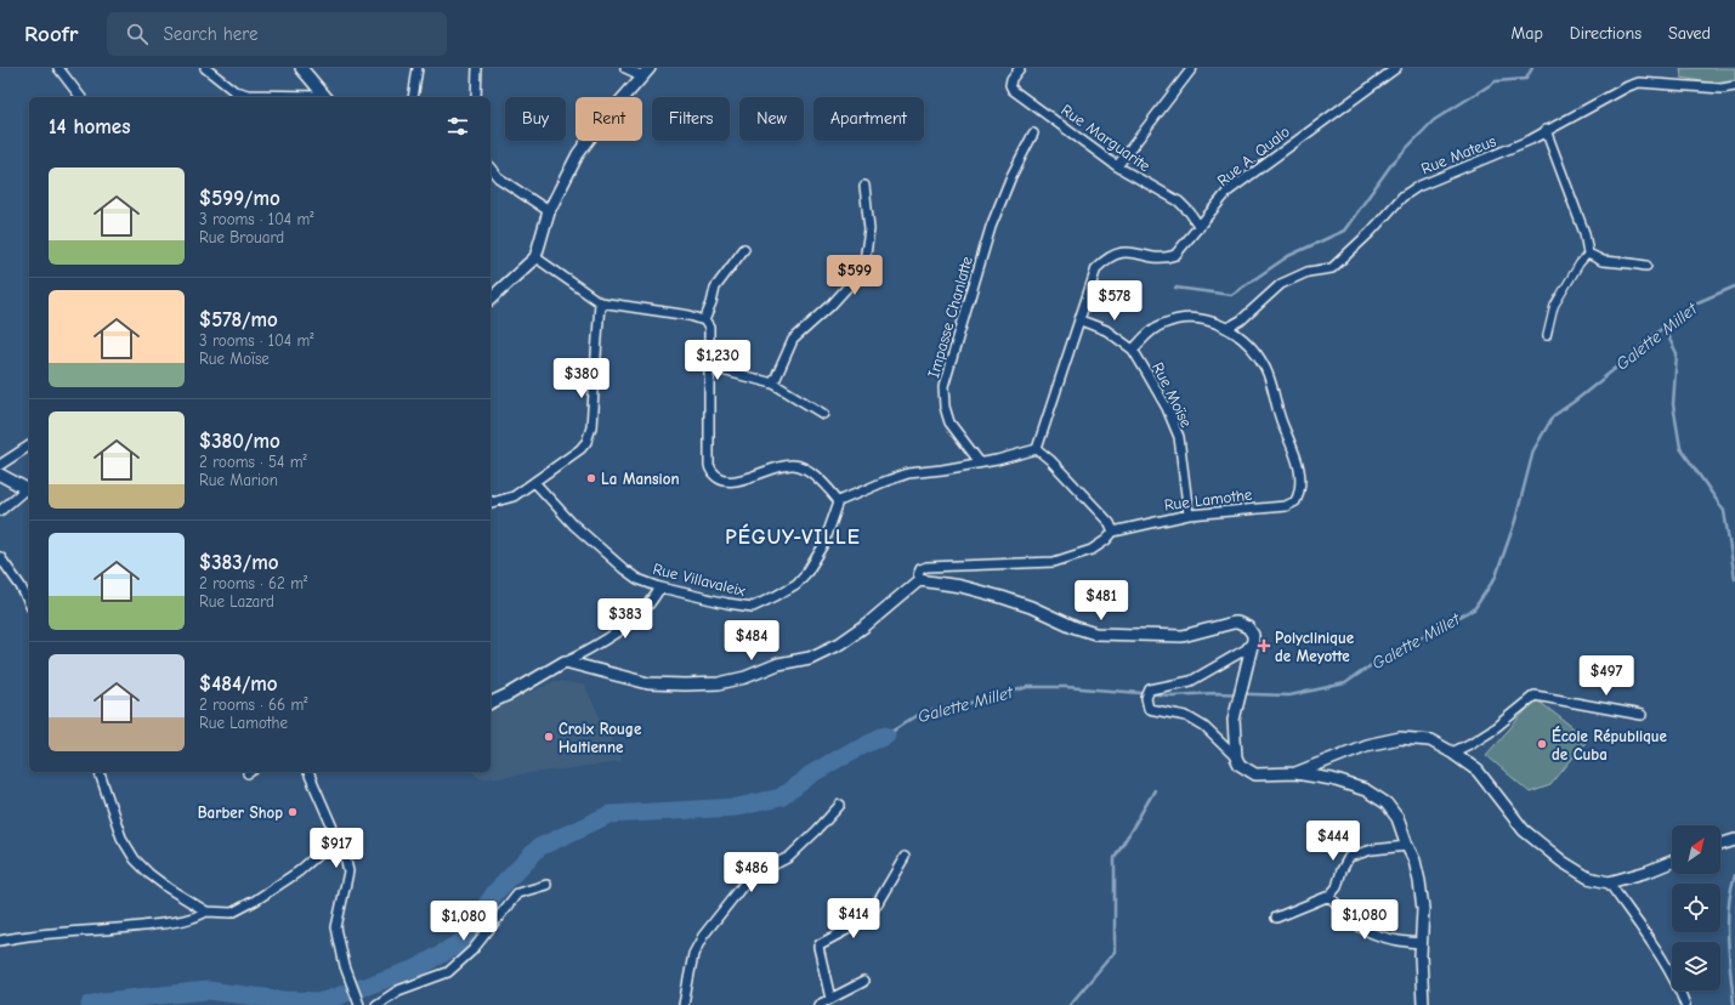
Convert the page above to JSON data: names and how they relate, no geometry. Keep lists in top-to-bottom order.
{
  "streets": {
    "street": [
      "Rue Marguarite",
      "Rue Mateus",
      "Rue A. Qualo",
      "Impasse Chanlatte",
      "Rue Moïse",
      "Rue Lamothe",
      "Rue Villavaleix"
    ]
  },
  "crossings": [
    ["Rue Marguarite", "Rue A. Qualo"],
    ["Rue Mateus", "Rue Lamothe"],
    ["Rue A. Qualo", "Rue Moïse"],
    ["Rue Moïse", "Rue Lamothe"]
  ],
  "districts": ["PÉGUY-VILLE"],
  "water": ["Galette Millet"],
  "places": {
    "other": [
      "La Mansion",
      "Croix Rouge Haitienne",
      "École République de Cuba",
      "Barber Shop"
    ],
    "health": ["Polyclinique de Meyotte"]
  },
  "north": "top right",
  "page": {
    "header": "Roofr",
    "search": "Search here",
    "nav": ["Map", "Directions", "Saved"],
    "chip": [
      "Buy",
      "Rent",
      "Filters",
      "New",
      "Apartment"
    ],
    "heading": "14 homes",
    "list": [
      {
        "name": "$599/mo",
        "note": "3 rooms · 104 m² · Rue Brouard"
      },
      {
        "name": "$578/mo",
        "note": "3 rooms · 104 m² · Rue Moïse"
      },
      {
        "name": "$380/mo",
        "note": "2 rooms · 54 m² · Rue Marion"
      },
      {
        "name": "$383/mo",
        "note": "2 rooms · 62 m² · Rue Lazard"
      },
      {
        "name": "$484/mo",
        "note": "2 rooms · 66 m² · Rue Lamothe"
      }
    ],
    "price": [
      "$599",
      "$578",
      "$1,230",
      "$380",
      "$481",
      "$383",
      "$484",
      "$497",
      "$444",
      "$917",
      "$486",
      "$414",
      "$1,080",
      "$1,080"
    ]
  }
}
